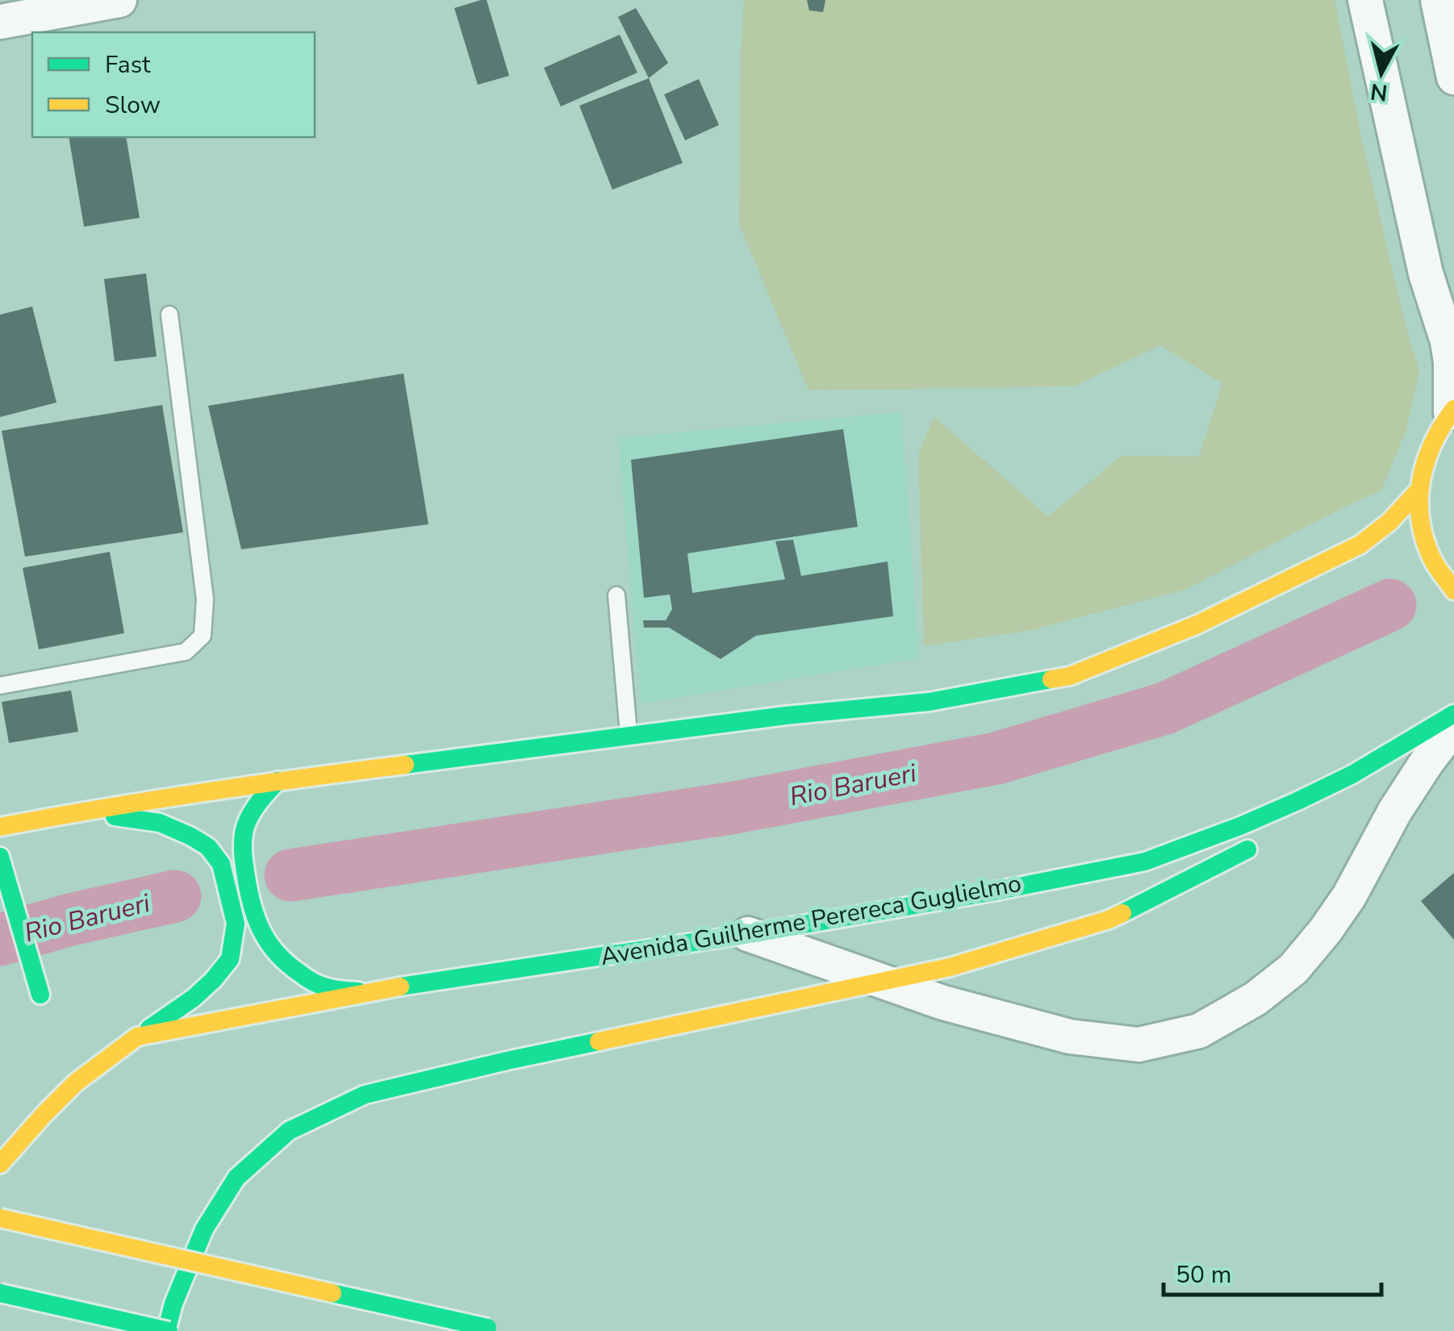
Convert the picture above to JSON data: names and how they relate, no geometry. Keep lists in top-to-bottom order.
{
  "streets": {
    "main road": ["Avenida Guilherme Perereca Guglielmo"]
  },
  "water": ["Rio Barueri"],
  "legend": ["Fast", "Slow"],
  "scale_bar": "50 m",
  "north": "bottom"
}
